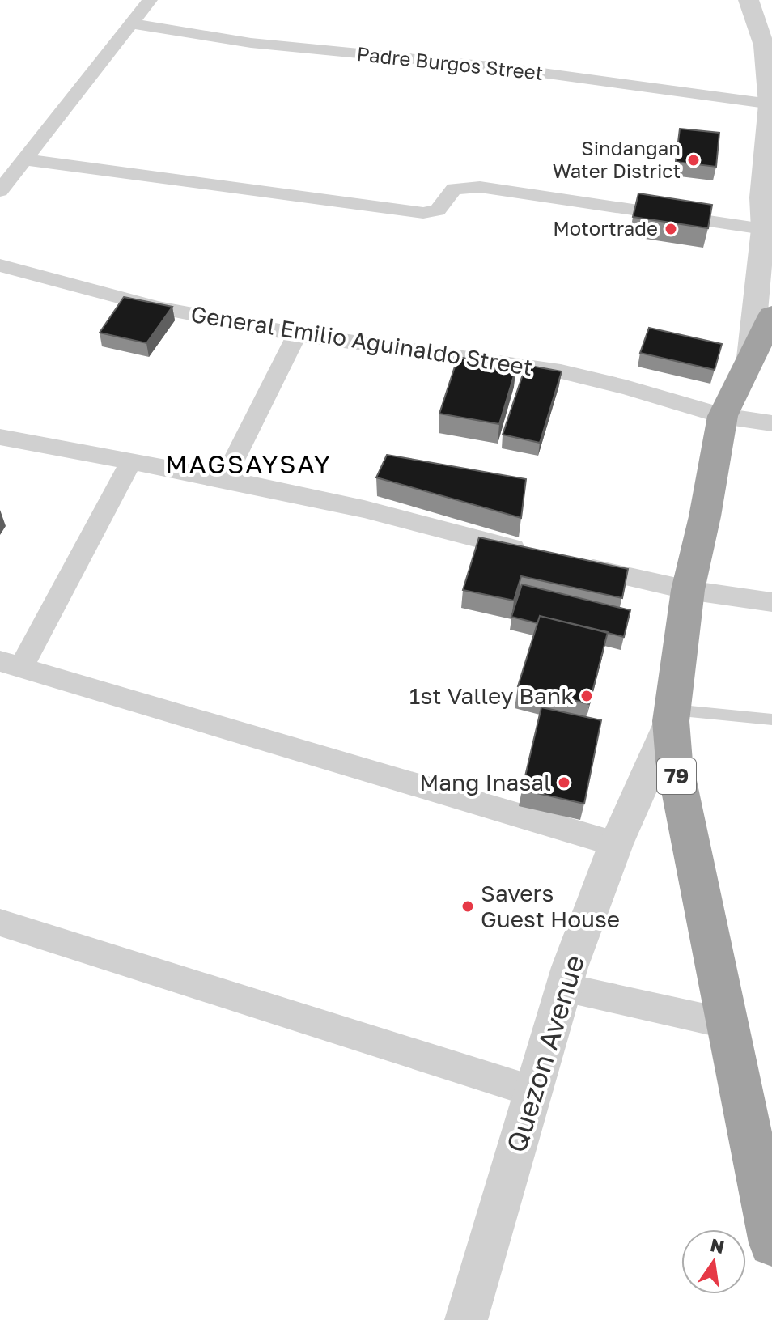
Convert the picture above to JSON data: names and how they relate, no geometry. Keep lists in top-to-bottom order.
{
  "streets": {
    "highway": ["79"],
    "street": ["Padre Burgos Street", "General Emilio Aguinaldo Street", "Quezon Avenue"]
  },
  "crossings": [
    ["General Emilio Aguinaldo Street", "79"],
    ["79", "Quezon Avenue"]
  ],
  "districts": ["MAGSAYSAY"],
  "places": [
    "Sindangan Water District",
    "Motortrade",
    "1st Valley Bank",
    "Mang Inasal",
    "Savers Guest House"
  ],
  "north": "top"
}
